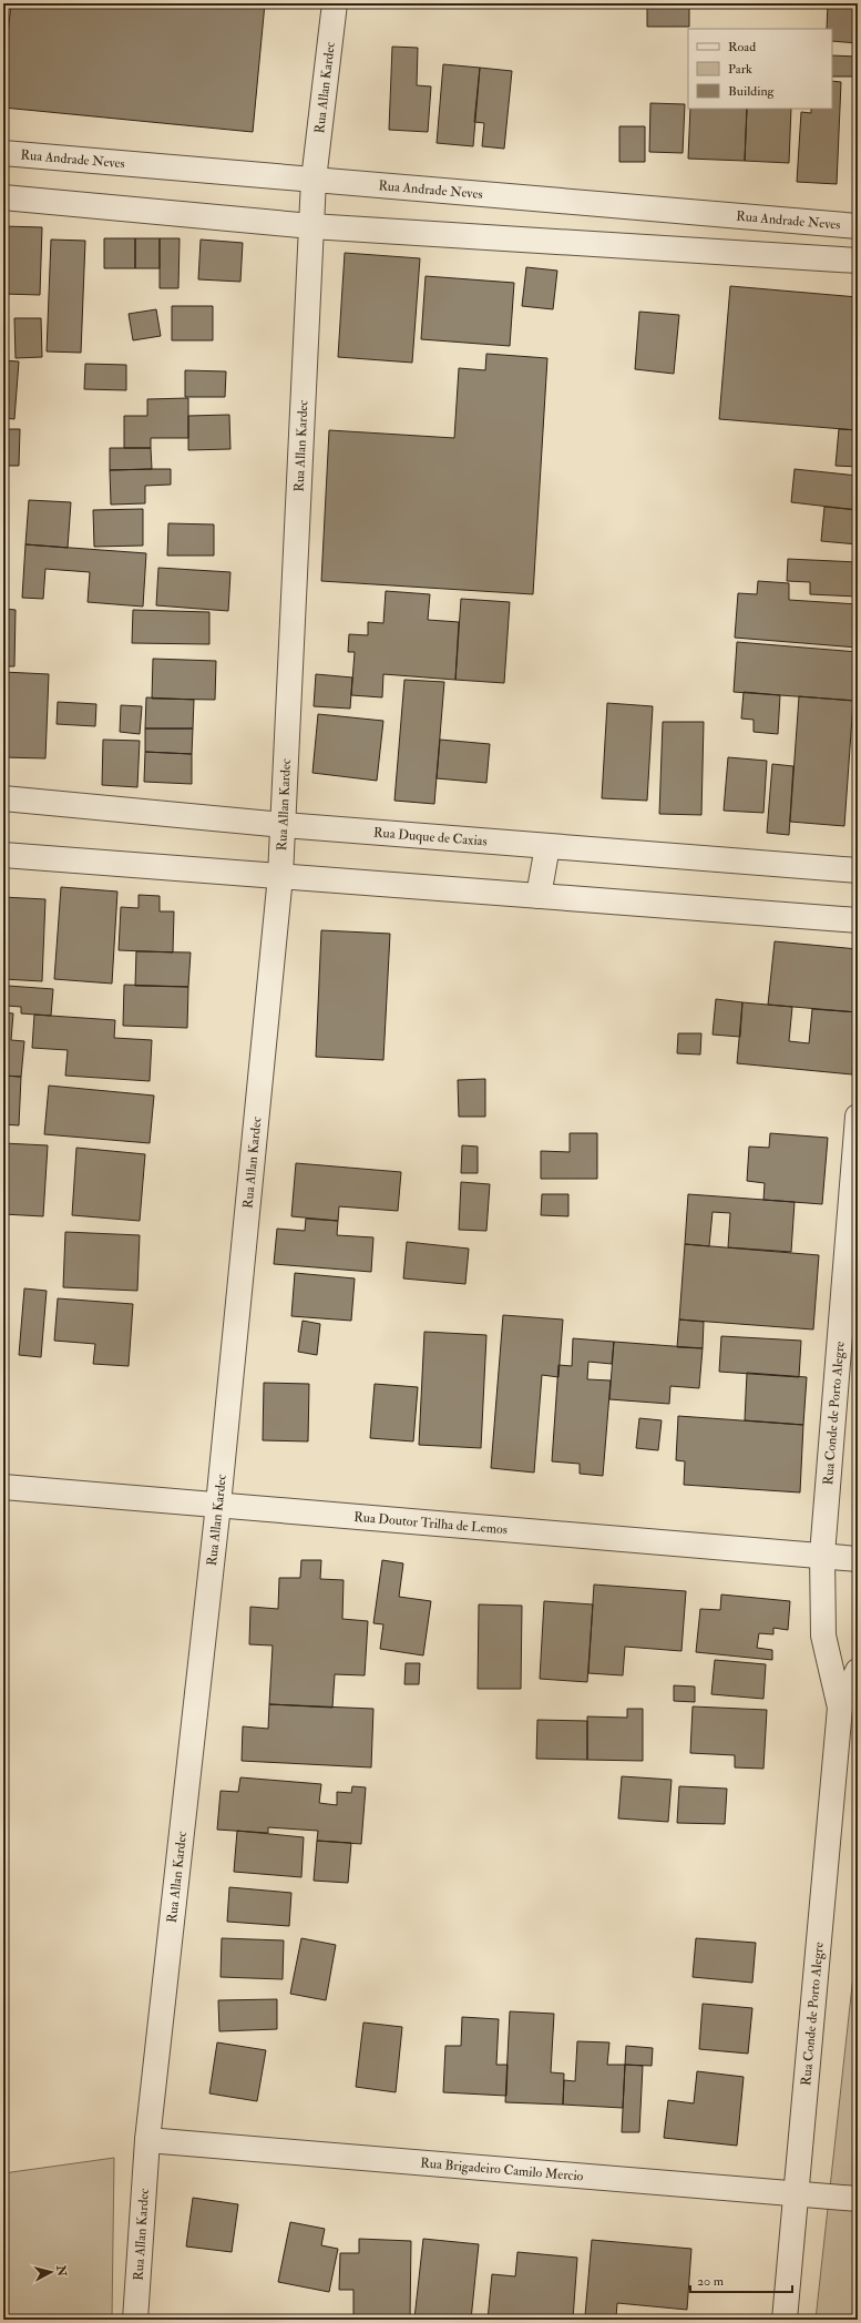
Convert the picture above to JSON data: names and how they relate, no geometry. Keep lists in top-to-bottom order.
{
  "streets": {
    "street": [
      "Rua Allan Kardec",
      "Rua Andrade Neves",
      "Rua Duque de Caxias",
      "Rua Conde de Porto Alegre",
      "Rua Doutor Trilha de Lemos",
      "Rua Brigadeiro Camilo Mercio"
    ]
  },
  "crossings": [
    ["Rua Allan Kardec", "Rua Andrade Neves"],
    ["Rua Allan Kardec", "Rua Duque de Caxias"],
    ["Rua Allan Kardec", "Rua Doutor Trilha de Lemos"],
    ["Rua Allan Kardec", "Rua Brigadeiro Camilo Mercio"],
    ["Rua Conde de Porto Alegre", "Rua Doutor Trilha de Lemos"],
    ["Rua Conde de Porto Alegre", "Rua Brigadeiro Camilo Mercio"]
  ],
  "legend": ["Road", "Park", "Building"],
  "scale_bar": "20 m",
  "north": "right"
}
